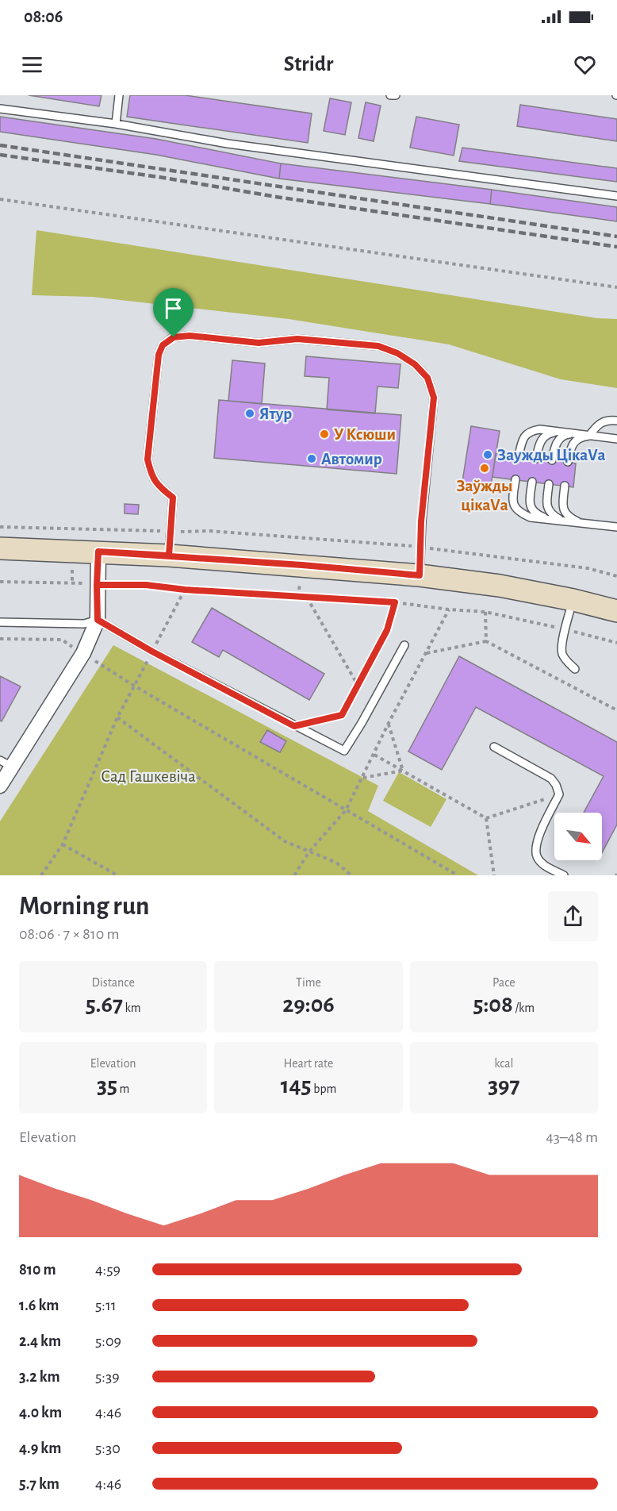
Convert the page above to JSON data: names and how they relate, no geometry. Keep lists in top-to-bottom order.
{
  "parks": ["Сад Гашкевіча"],
  "places": [
    "Ятур",
    "У Ксюши",
    "Заужды ЦікаVа",
    "Автомир",
    "Заўжды цікаVа"
  ],
  "north": "bottom right",
  "page": {
    "status": "08:06",
    "header": "Stridr",
    "heading": ["Morning run", "08:06 · 7 × 810 m"],
    "stats": [
      ["Distance", "5.67 km"],
      ["Time", "29:06"],
      ["Pace", "5:08 /km"],
      ["Elevation", "35 m"],
      ["Heart rate", "145 bpm"],
      ["kcal", "397"]
    ],
    "chart": ["Elevation", "43–48 m"],
    "list": [
      {
        "name": "810 m",
        "note": "4:59"
      },
      {
        "name": "1.6 km",
        "note": "5:11"
      },
      {
        "name": "2.4 km",
        "note": "5:09"
      },
      {
        "name": "3.2 km",
        "note": "5:39"
      },
      {
        "name": "4.0 km",
        "note": "4:46"
      },
      {
        "name": "4.9 km",
        "note": "5:30"
      },
      {
        "name": "5.7 km",
        "note": "4:46"
      }
    ]
  }
}
